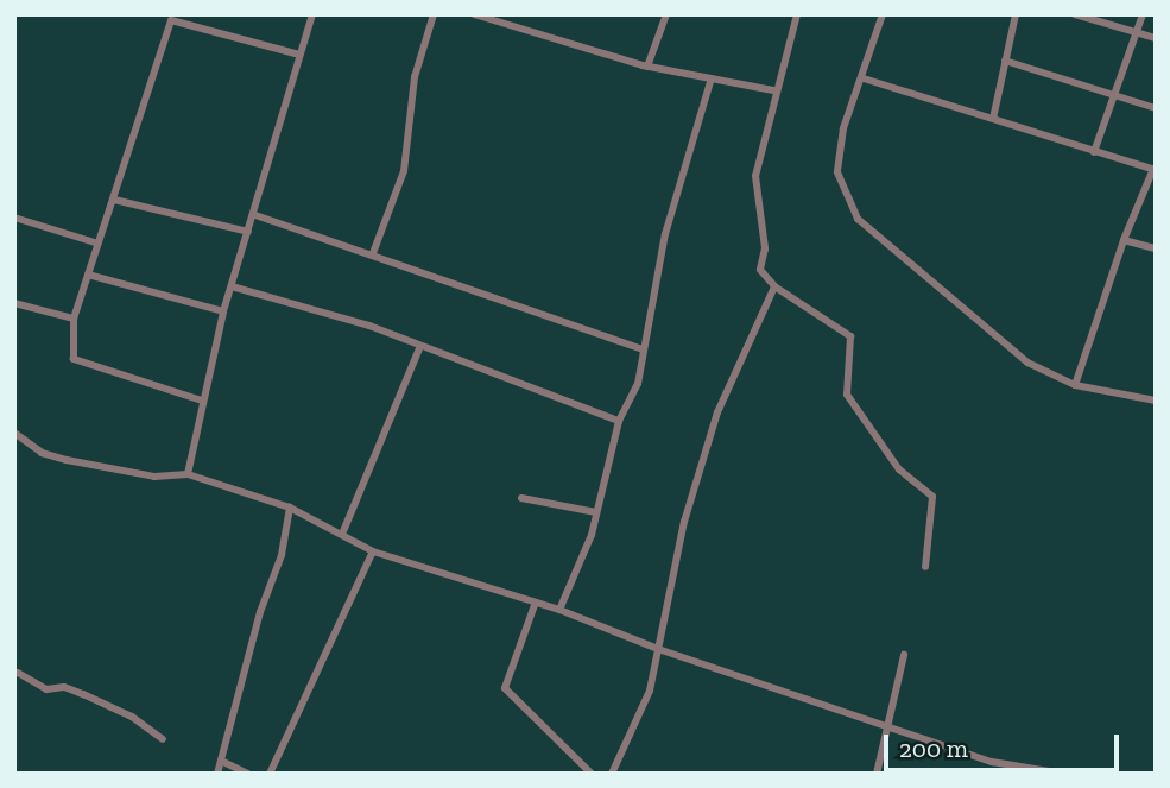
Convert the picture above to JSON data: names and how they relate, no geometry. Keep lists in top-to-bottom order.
{
  "scale_bar": "200 m"
}
